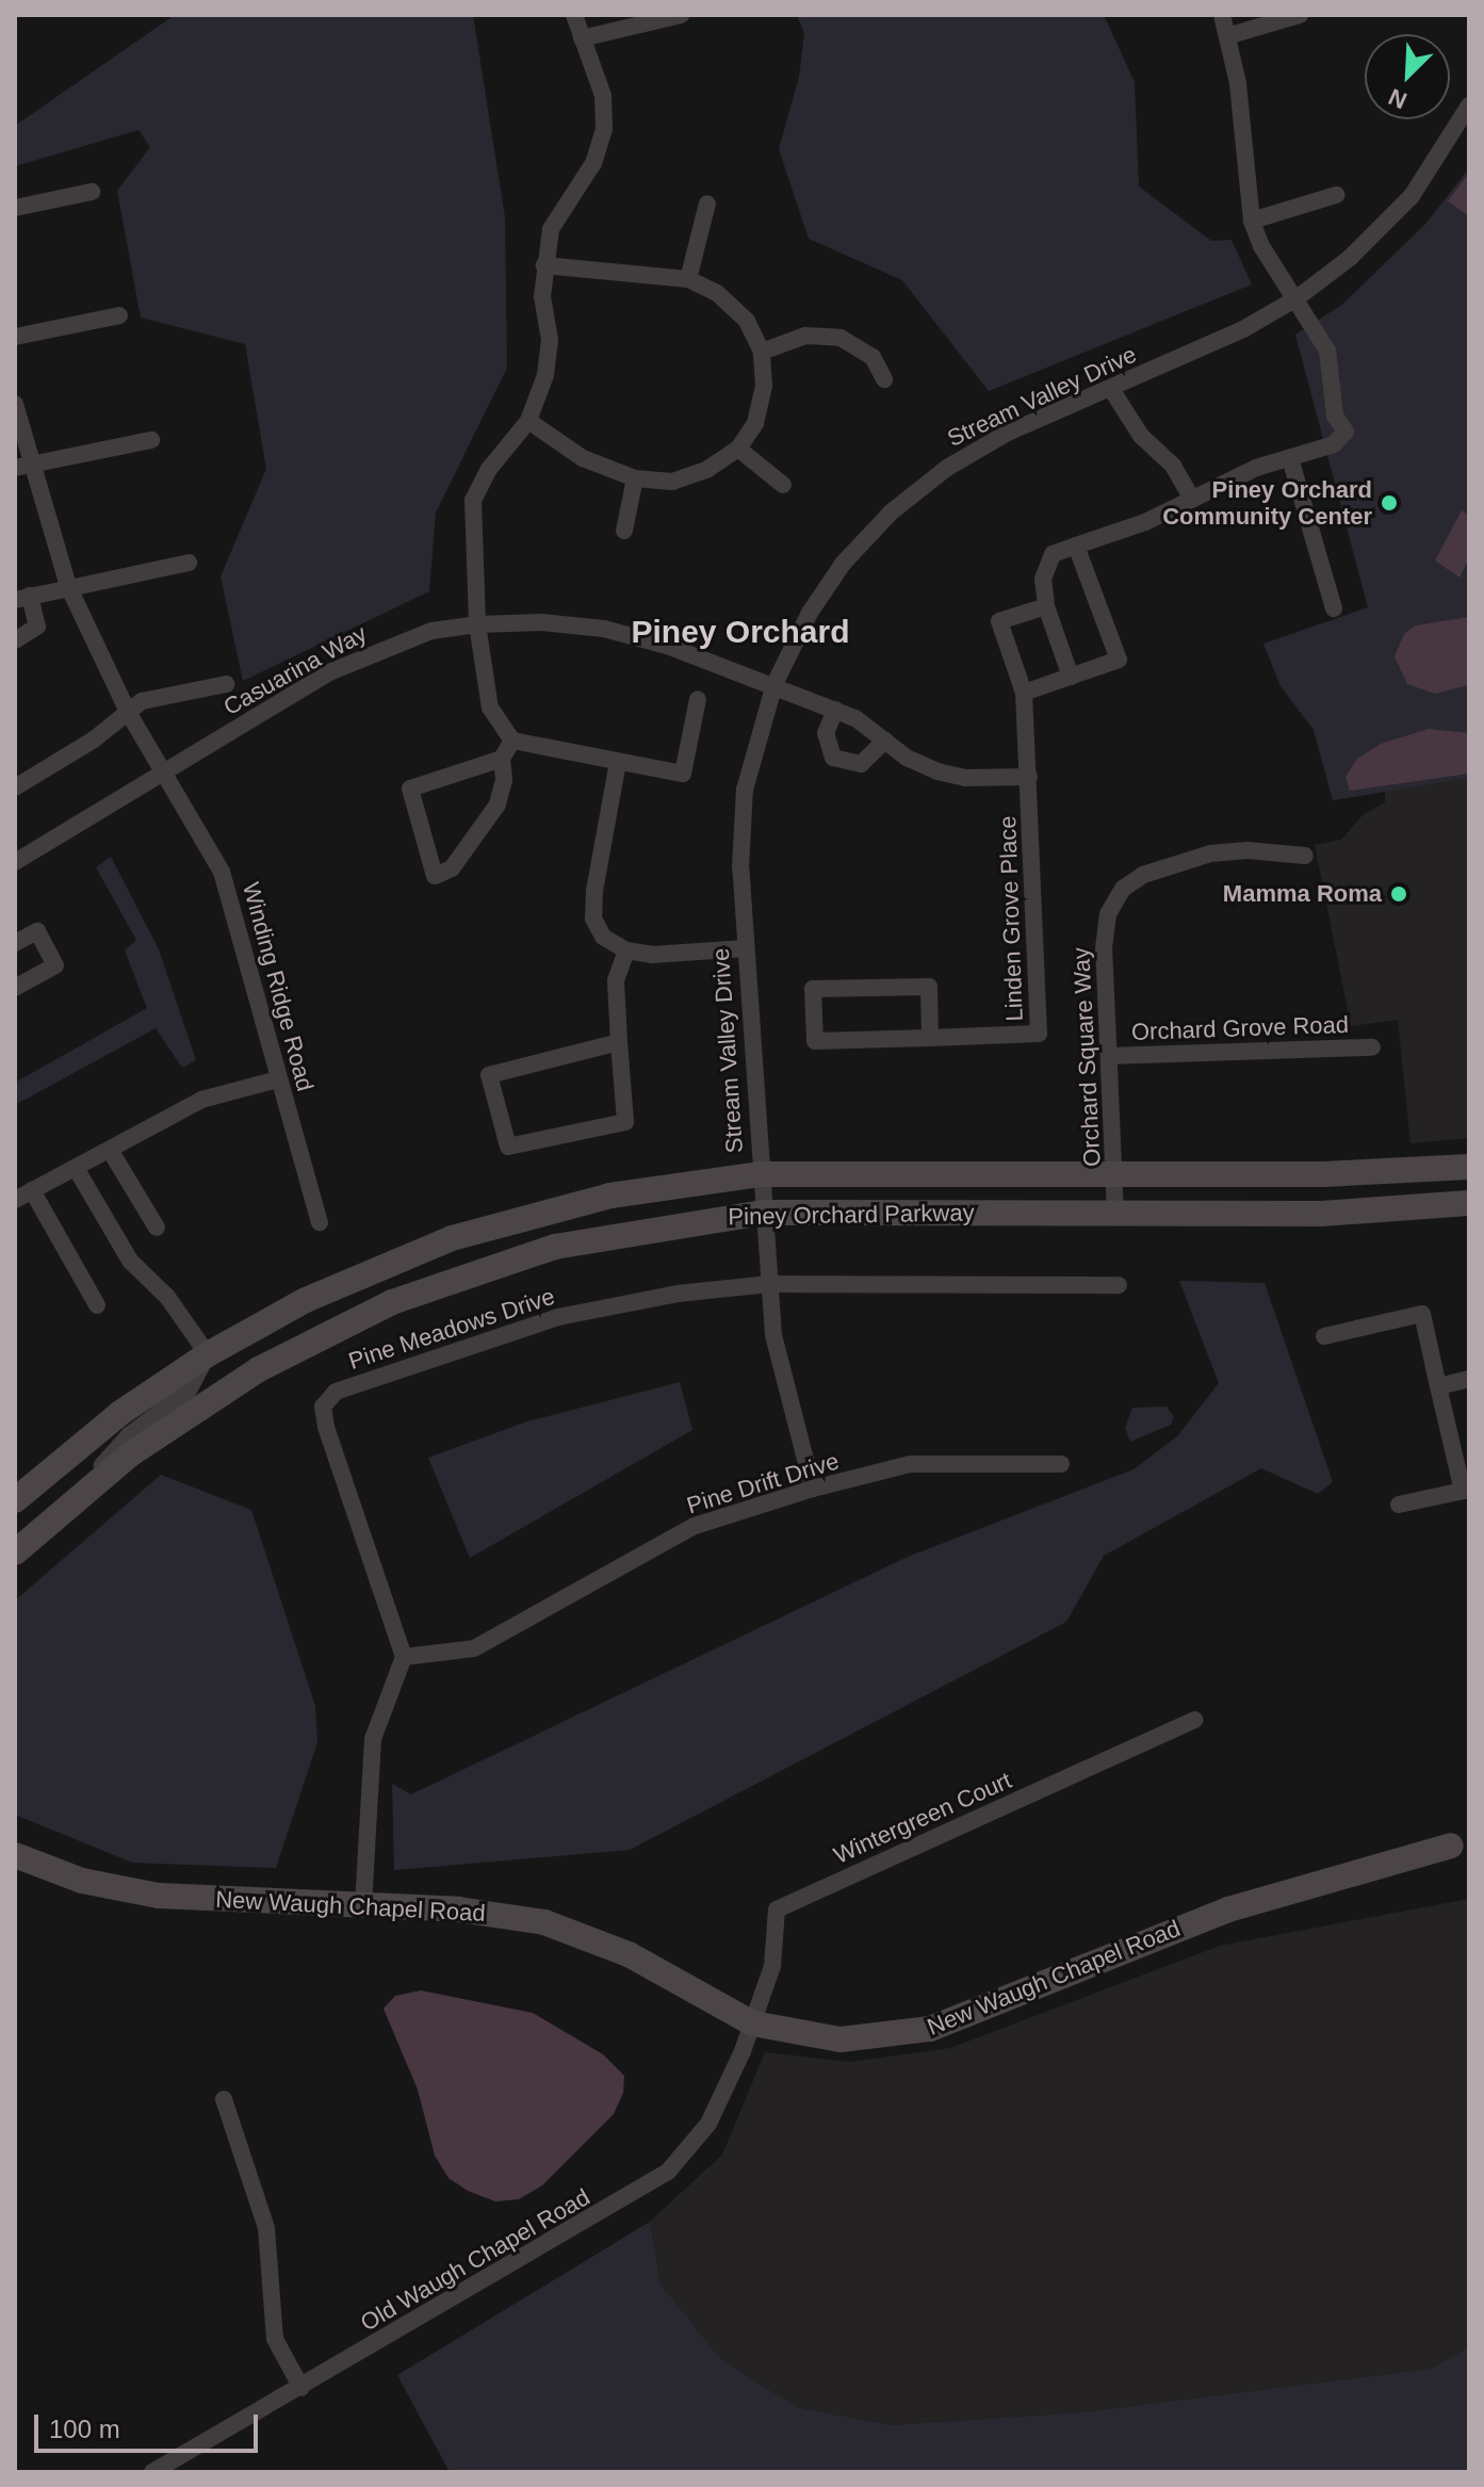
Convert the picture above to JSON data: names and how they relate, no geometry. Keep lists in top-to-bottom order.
{
  "streets": {
    "street": [
      "Stream Valley Drive",
      "Casuarina Way",
      "Linden Grove Place",
      "Winding Ridge Road",
      "Orchard Grove Road",
      "Orchard Square Way",
      "Piney Orchard Parkway",
      "Pine Meadows Drive",
      "Pine Drift Drive",
      "Wintergreen Court",
      "New Waugh Chapel Road",
      "Old Waugh Chapel Road"
    ]
  },
  "crossings": [
    ["Stream Valley Drive", "Casuarina Way"],
    ["Stream Valley Drive", "Piney Orchard Parkway"],
    ["Stream Valley Drive", "Pine Meadows Drive"],
    ["Stream Valley Drive", "Pine Drift Drive"],
    ["Casuarina Way", "Linden Grove Place"],
    ["Casuarina Way", "Winding Ridge Road"],
    ["Orchard Grove Road", "Orchard Square Way"],
    ["Orchard Square Way", "Piney Orchard Parkway"],
    ["Pine Meadows Drive", "Pine Drift Drive"],
    ["Wintergreen Court", "New Waugh Chapel Road"],
    ["Wintergreen Court", "Old Waugh Chapel Road"],
    ["New Waugh Chapel Road", "Old Waugh Chapel Road"]
  ],
  "districts": ["Piney Orchard"],
  "places": ["Piney Orchard Community Center", "Mamma Roma"],
  "scale_bar": "100 m",
  "north": "bottom left"
}
